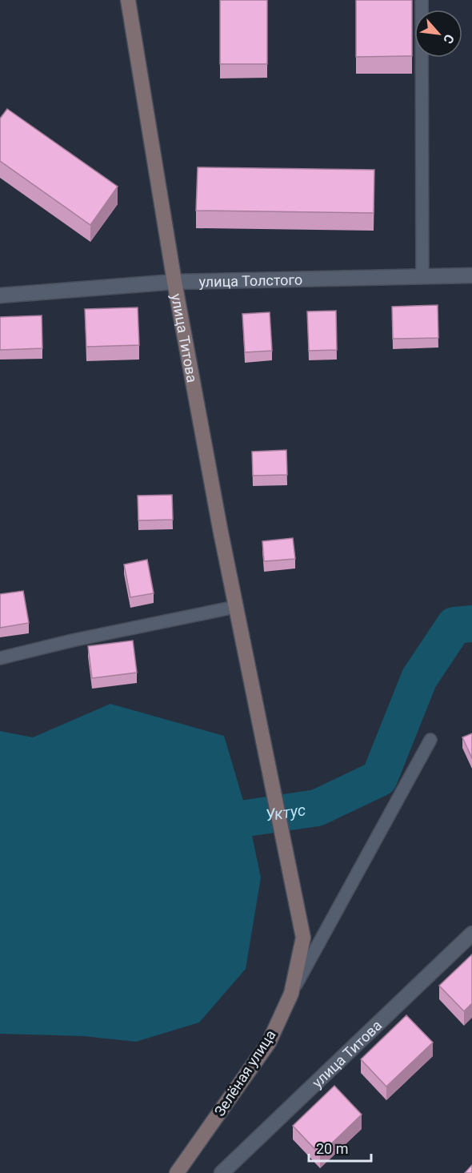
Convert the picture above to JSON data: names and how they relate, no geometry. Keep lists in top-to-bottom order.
{
  "streets": {
    "street": ["улица Толстого", "улица Титова", "Зелёная улица"]
  },
  "crossings": [
    ["улица Толстого", "улица Титова"],
    ["улица Титова", "Зелёная улица"]
  ],
  "water": ["Уктус"],
  "scale_bar": "20 m",
  "north": "bottom right"
}
